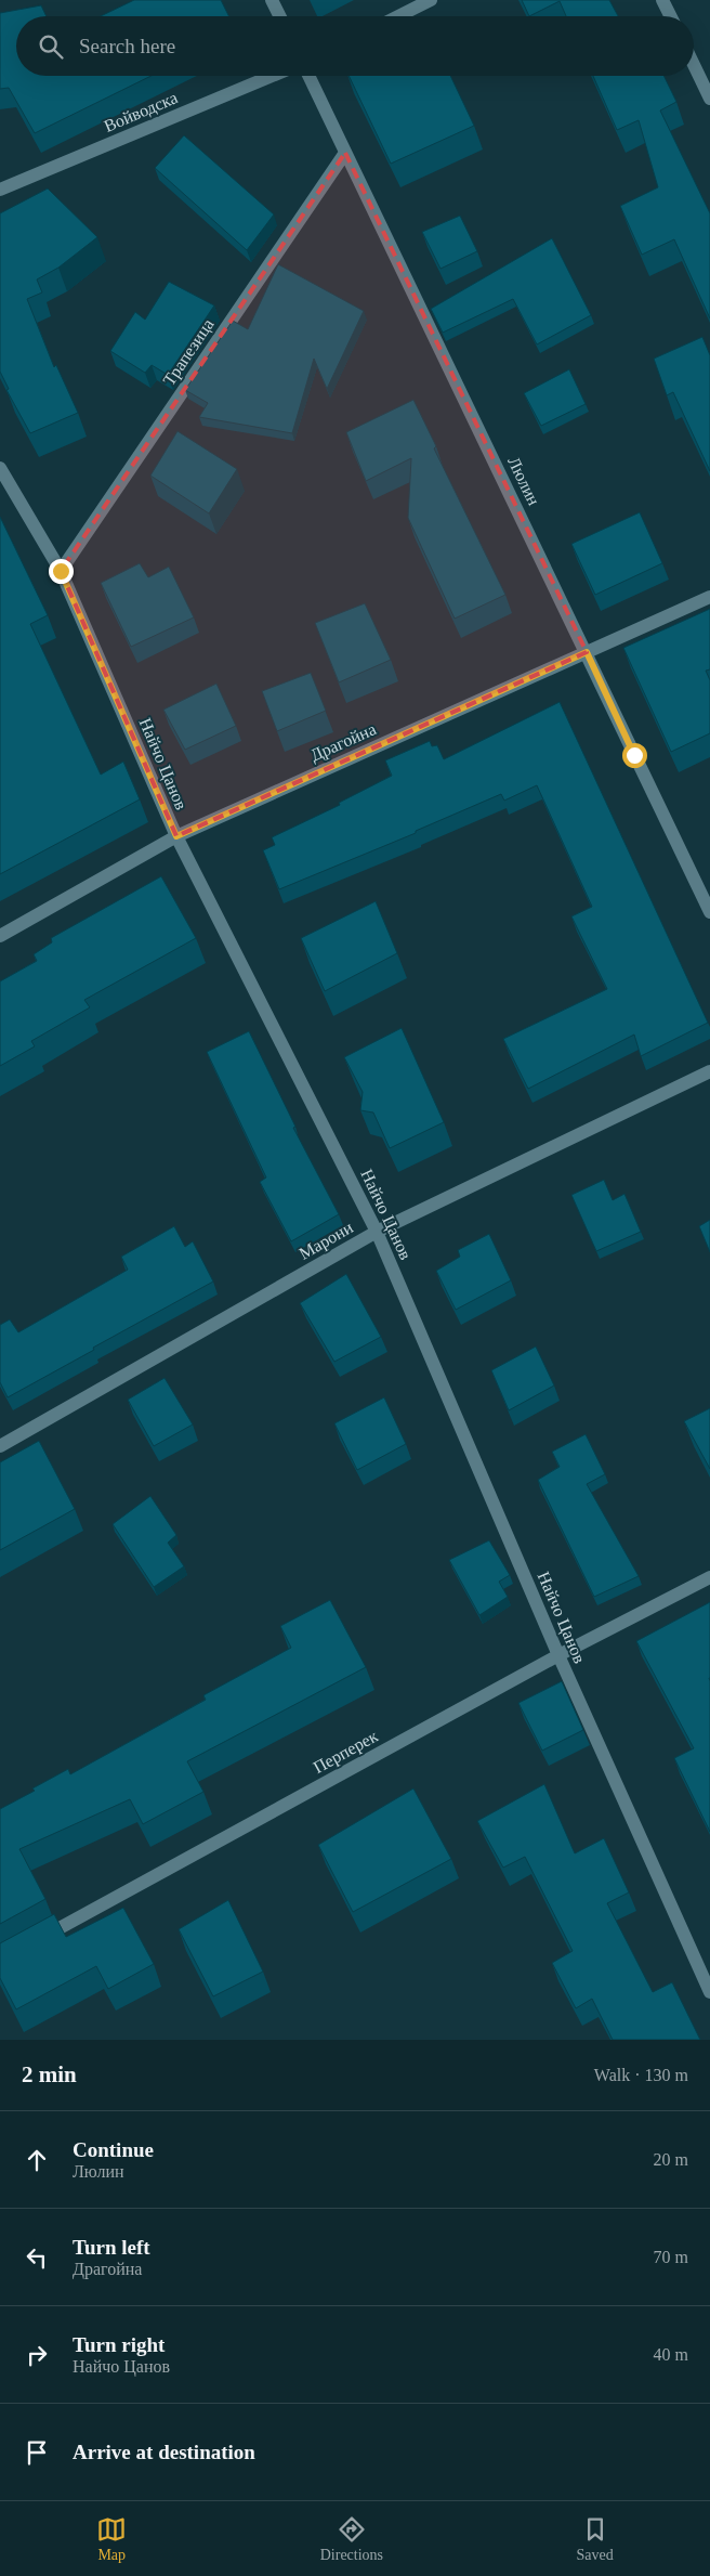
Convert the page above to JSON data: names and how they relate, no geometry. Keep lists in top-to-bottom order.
{
  "streets": {
    "street": [
      "Войводска",
      "Трапезица",
      "Люлин",
      "Драгойна",
      "Найчо Цанов",
      "Марони",
      "Перперек"
    ]
  },
  "crossings": [
    ["Трапезица", "Люлин"],
    ["Трапезица", "Найчо Цанов"],
    ["Люлин", "Драгойна"],
    ["Драгойна", "Найчо Цанов"],
    ["Найчо Цанов", "Марони"],
    ["Найчо Цанов", "Перперек"]
  ],
  "page": {
    "search": "Search here",
    "heading": ["2 min", "Walk · 130 m"],
    "list": [
      ["Continue", "Люлин", "20 m"],
      ["Turn left", "Драгойна", "70 m"],
      ["Turn right", "Найчо Цанов", "40 m"],
      "Arrive at destination"
    ],
    "nav": ["Map", "Directions", "Saved"]
  }
}
